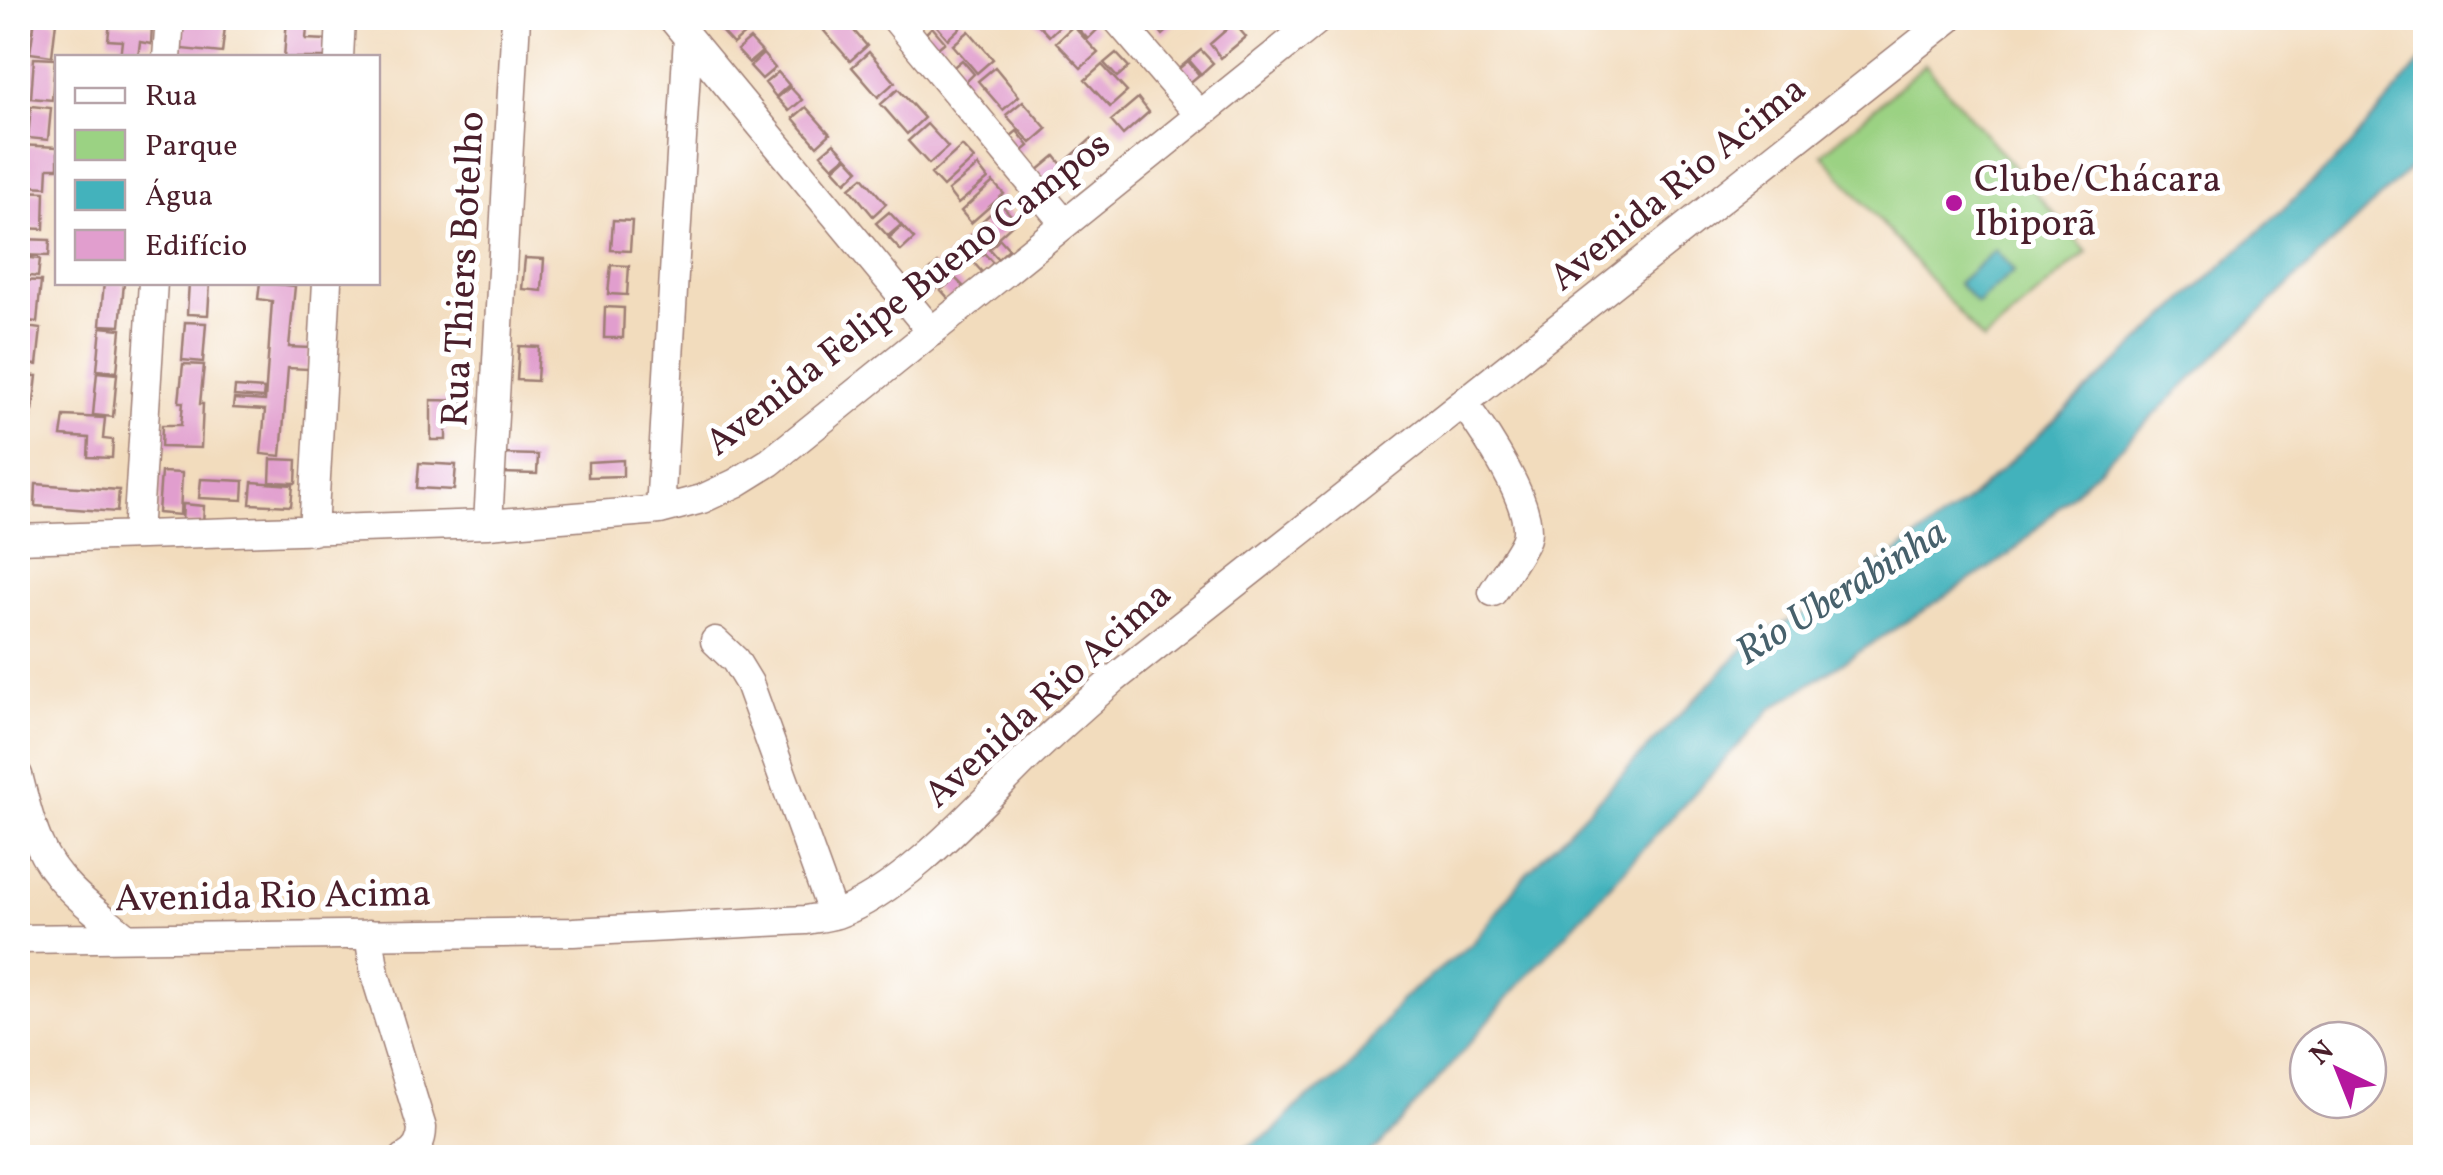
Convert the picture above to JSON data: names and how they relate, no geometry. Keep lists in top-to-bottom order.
{
  "streets": {
    "street": ["Avenida Rio Acima", "Rua Thiers Botelho", "Avenida Felipe Bueno Campos"]
  },
  "crossings": [
    ["Rua Thiers Botelho", "Avenida Felipe Bueno Campos"]
  ],
  "water": ["Rio Uberabinha"],
  "places": ["Clube/Chácara Ibiporã"],
  "legend": [
    "Rua",
    "Parque",
    "Água",
    "Edifício"
  ],
  "north": "top left"
}
